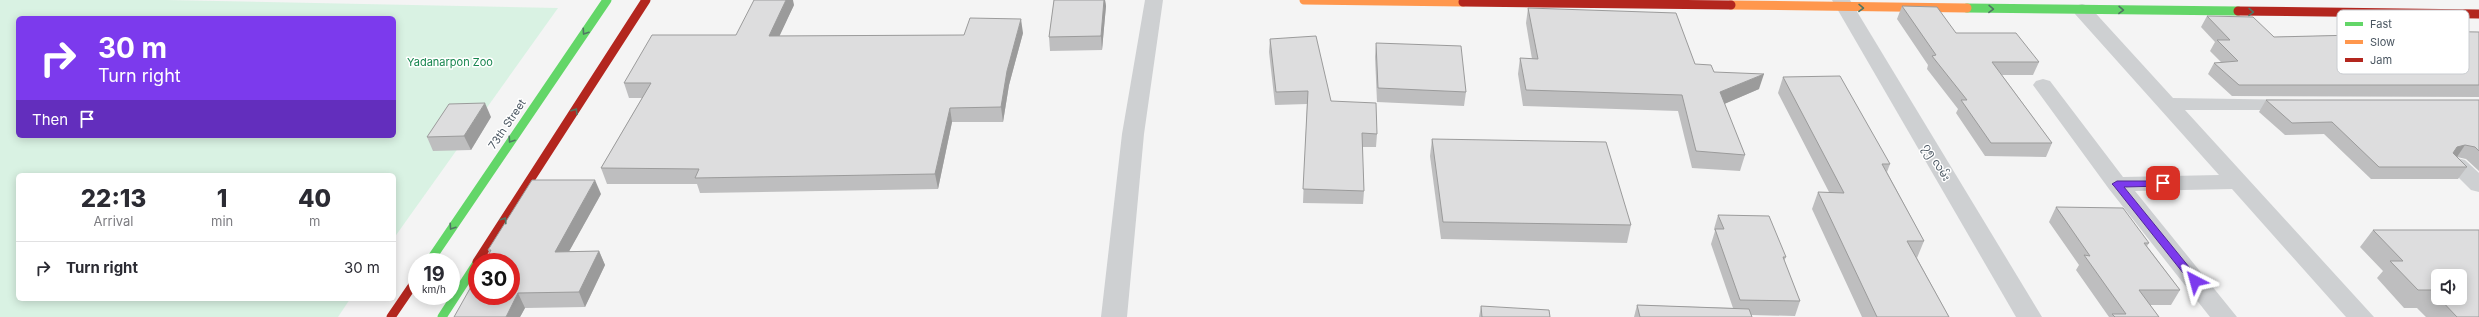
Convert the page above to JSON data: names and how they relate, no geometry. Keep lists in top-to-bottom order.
{
  "streets": {
    "main road": ["73th Street"],
    "street": ["၇၅ လမ်း"]
  },
  "parks": ["Yadanarpon Zoo"],
  "legend": ["Fast", "Slow", "Jam"],
  "page": {
    "turn": ["30 m", "Turn right"],
    "then": "Then",
    "eta": [
      "22:13",
      "Arrival",
      "1",
      "min",
      "40",
      "m"
    ],
    "list": [
      {
        "name": "Turn right",
        "value": "30 m"
      }
    ],
    "speed": "19 km/h",
    "limit": "30"
  }
}
